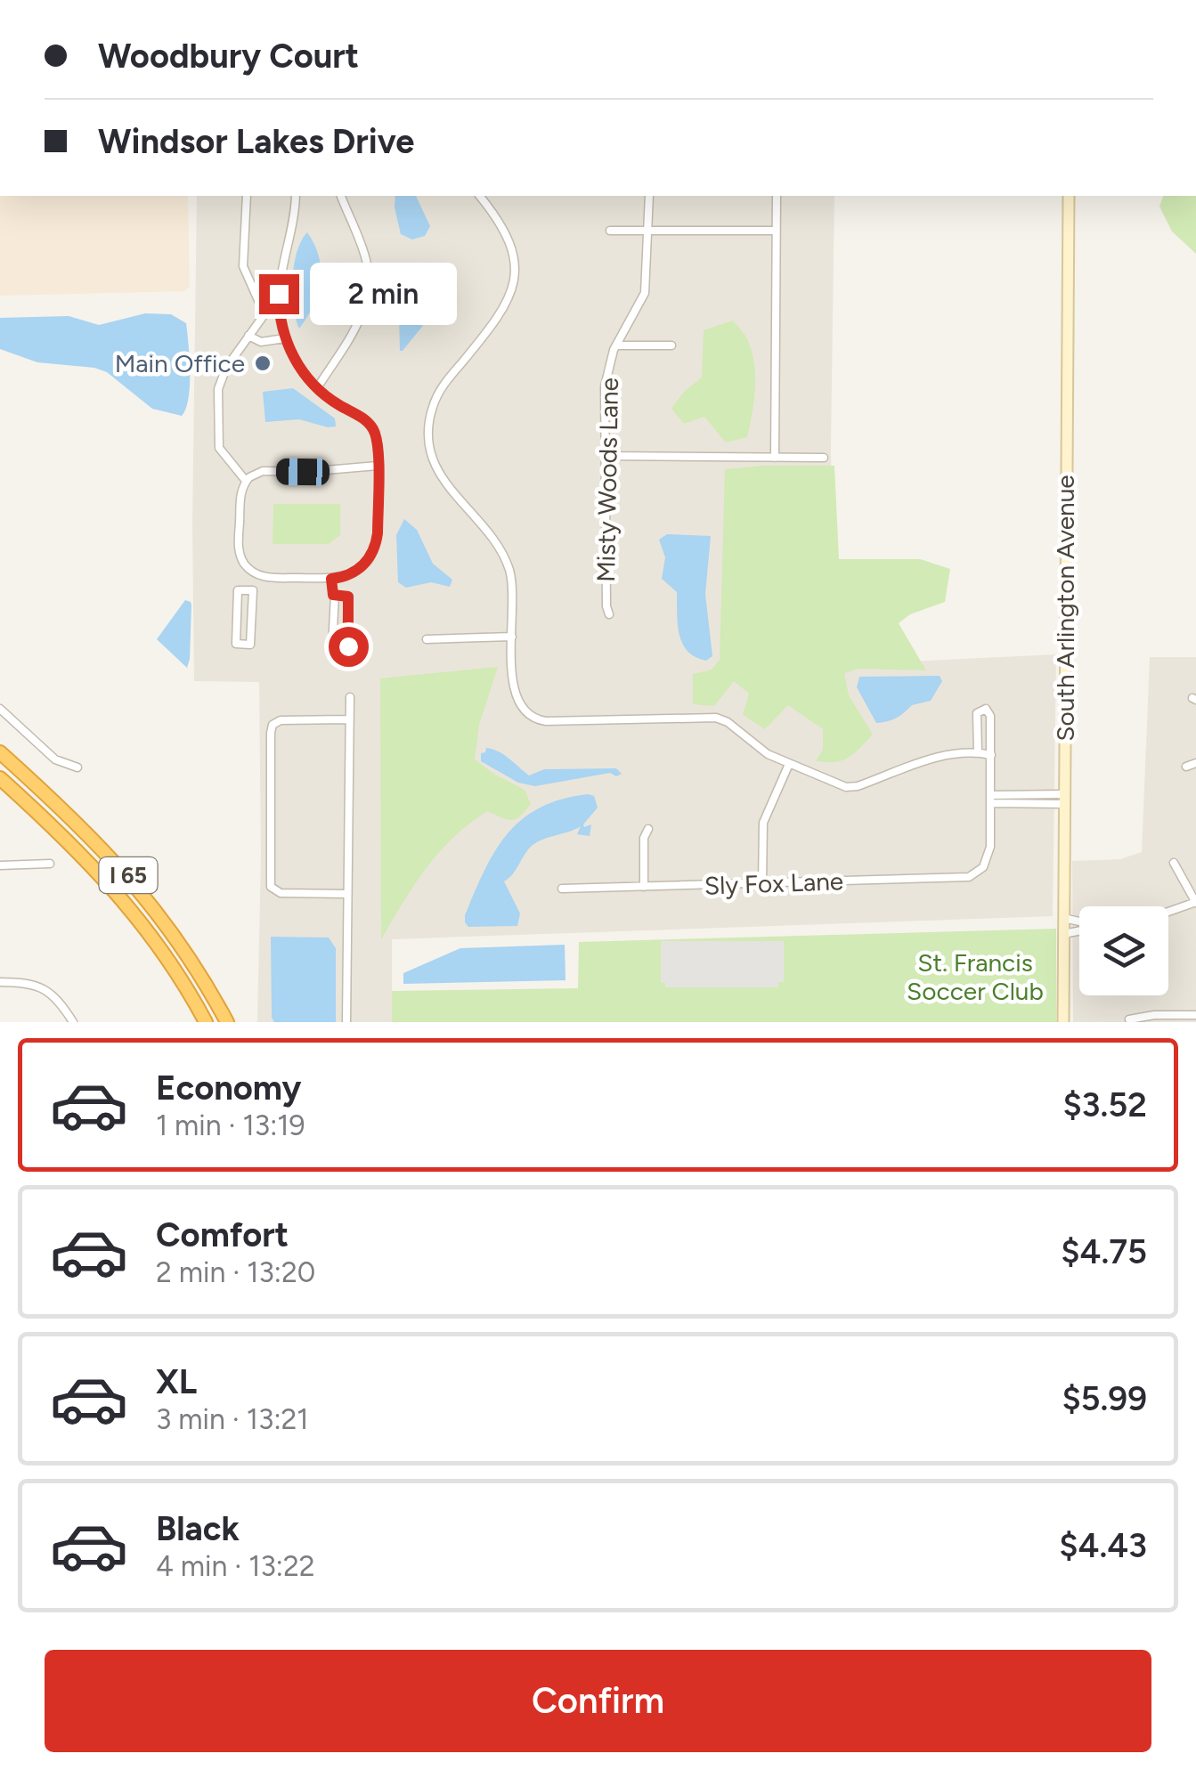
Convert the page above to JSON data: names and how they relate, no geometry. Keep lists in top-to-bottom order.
{
  "streets": {
    "highway": ["I 65"],
    "street": ["Misty Woods Lane", "South Arlington Avenue", "Sly Fox Lane"]
  },
  "parks": ["St. Francis Soccer Club"],
  "places": ["Main Office"],
  "page": {
    "banner": ["Woodbury Court", "Windsor Lakes Drive"],
    "bubble": "2 min",
    "list": [
      {
        "name": "Economy",
        "note": "1 min · 13:19",
        "value": "$3.52"
      },
      {
        "name": "Comfort",
        "note": "2 min · 13:20",
        "value": "$4.75"
      },
      {
        "name": "XL",
        "note": "3 min · 13:21",
        "value": "$5.99"
      },
      {
        "name": "Black",
        "note": "4 min · 13:22",
        "value": "$4.43"
      }
    ],
    "buttons": "Confirm"
  }
}
